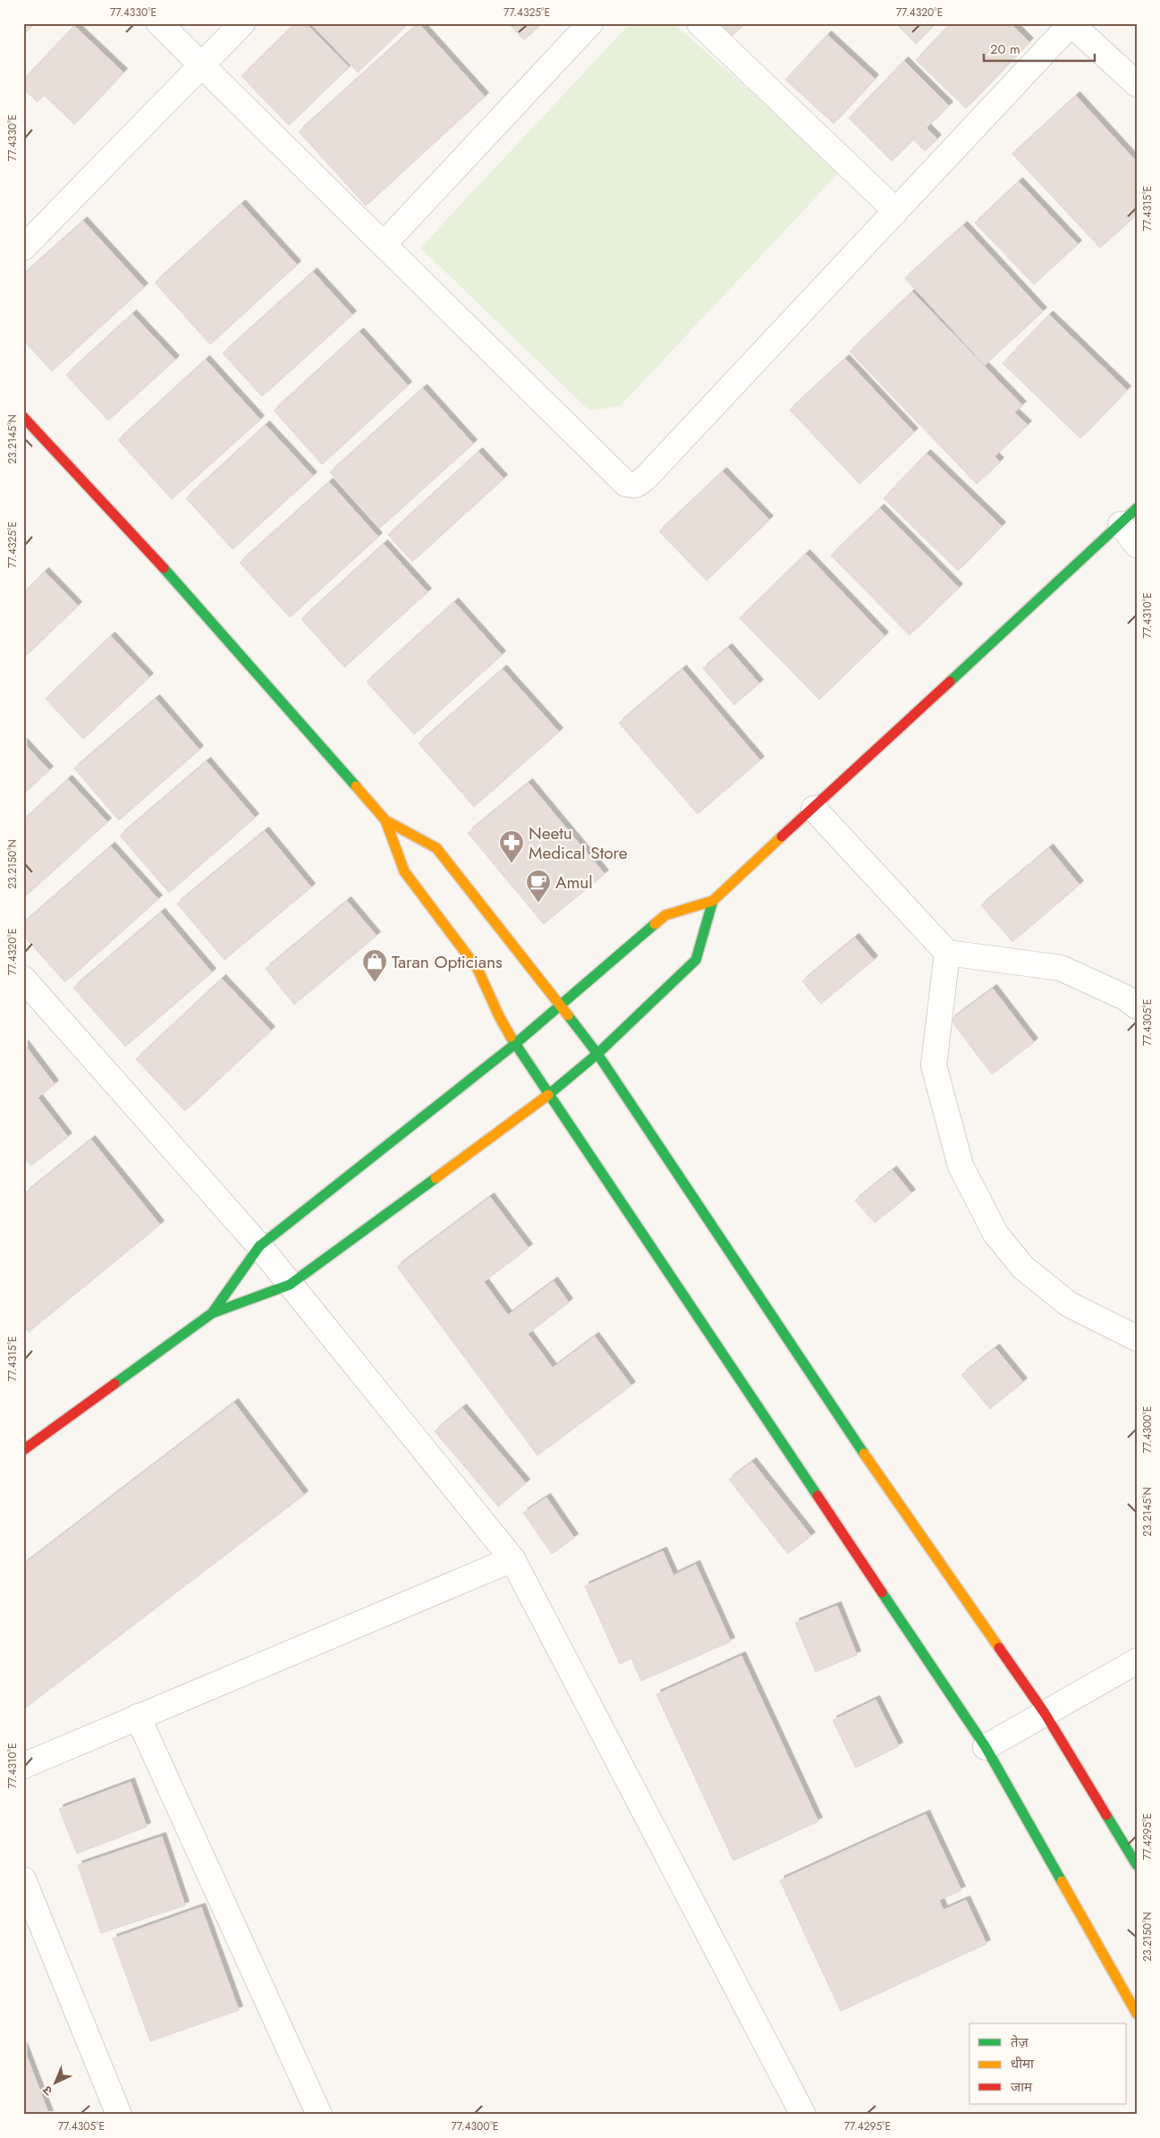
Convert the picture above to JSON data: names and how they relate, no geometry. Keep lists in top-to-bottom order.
{
  "places": {
    "pharmacy": ["Neetu Medical Store"],
    "cafe": ["Amul"],
    "shop": ["Taran Opticians"]
  },
  "legend": ["तेज़", "धीमा", "जाम"],
  "scale_bar": "20 m",
  "north": "bottom left",
  "coordinates": [
    "77.4330°E",
    "77.4325°E",
    "77.4320°E",
    "77.4315°E",
    "23.2145°N",
    "77.4310°E",
    "23.2150°N",
    "77.4305°E",
    "77.4300°E",
    "77.4295°E"
  ]
}
